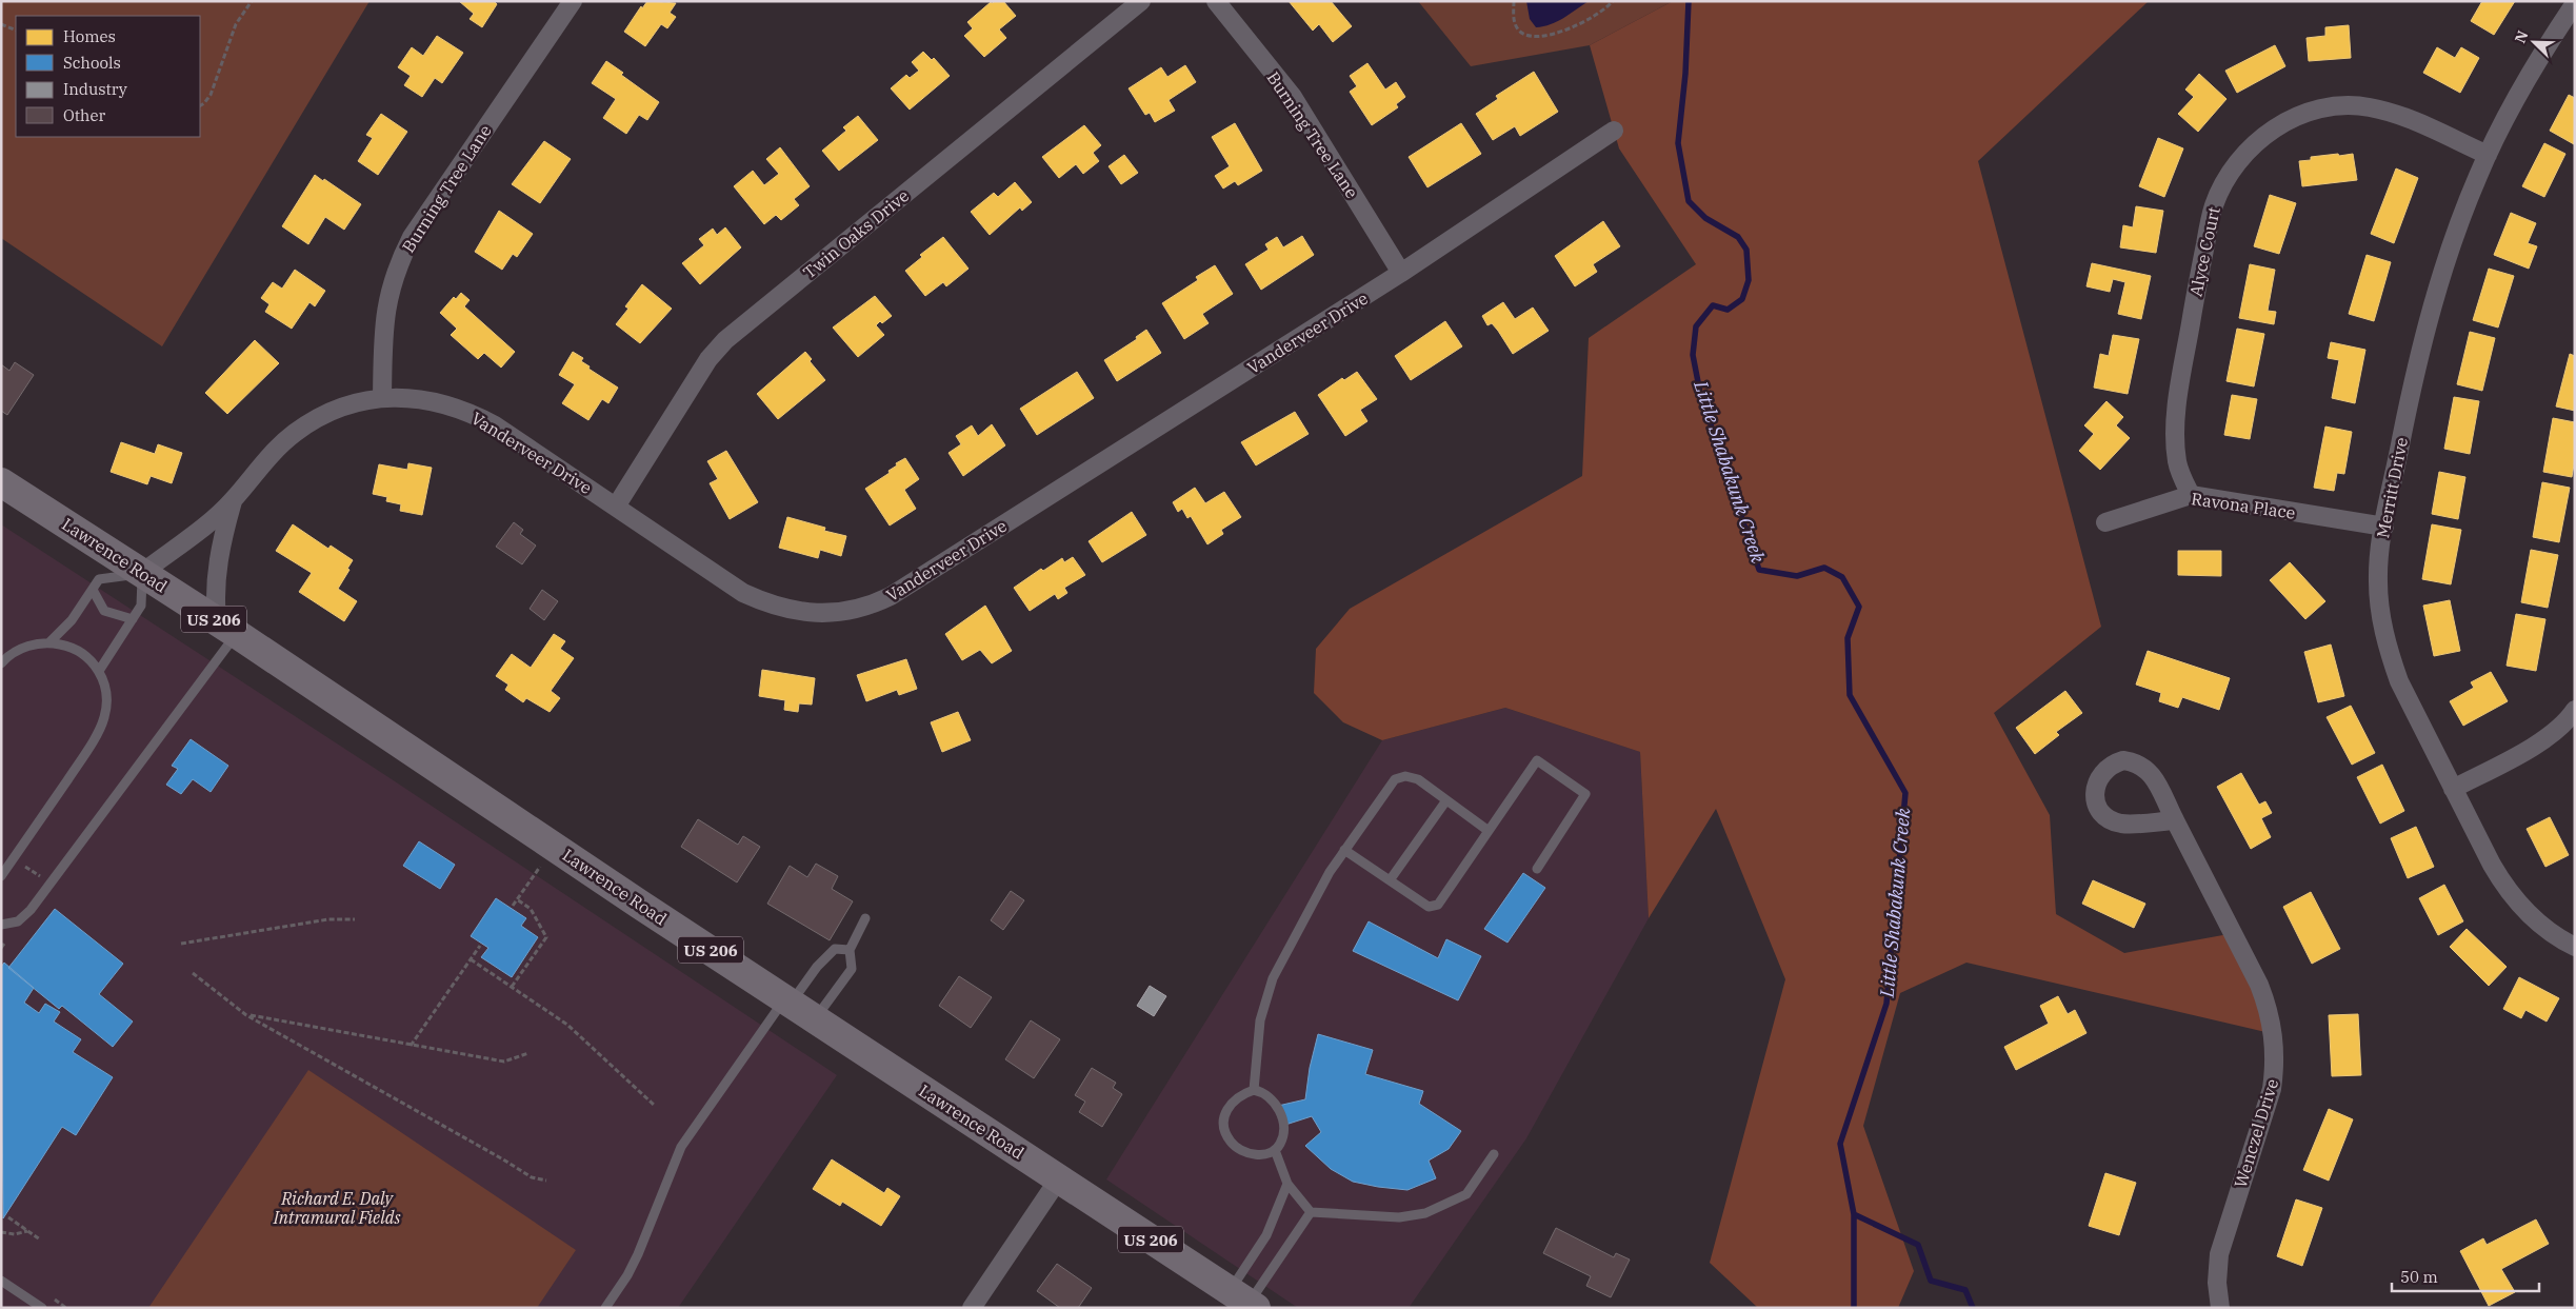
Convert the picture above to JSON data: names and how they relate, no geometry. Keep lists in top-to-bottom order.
{
  "streets": {
    "main road": ["Lawrence Road", "US 206"],
    "street": [
      "Burning Tree Lane",
      "Twin Oaks Drive",
      "Alyce Court",
      "Vanderveer Drive",
      "Merritt Drive",
      "Ravona Place",
      "Wenczel Drive"
    ]
  },
  "crossings": [
    ["Burning Tree Lane", "Vanderveer Drive"],
    ["Twin Oaks Drive", "Vanderveer Drive"],
    ["Alyce Court", "Merritt Drive"],
    ["Alyce Court", "Ravona Place"],
    ["Vanderveer Drive", "Lawrence Road"],
    ["Merritt Drive", "Ravona Place"]
  ],
  "water": ["Little Shabakunk Creek"],
  "parks": ["Richard E. Daly Intramural Fields"],
  "legend": [
    "Homes",
    "Schools",
    "Industry",
    "Other"
  ],
  "scale_bar": "50 m",
  "north": "top left"
}
